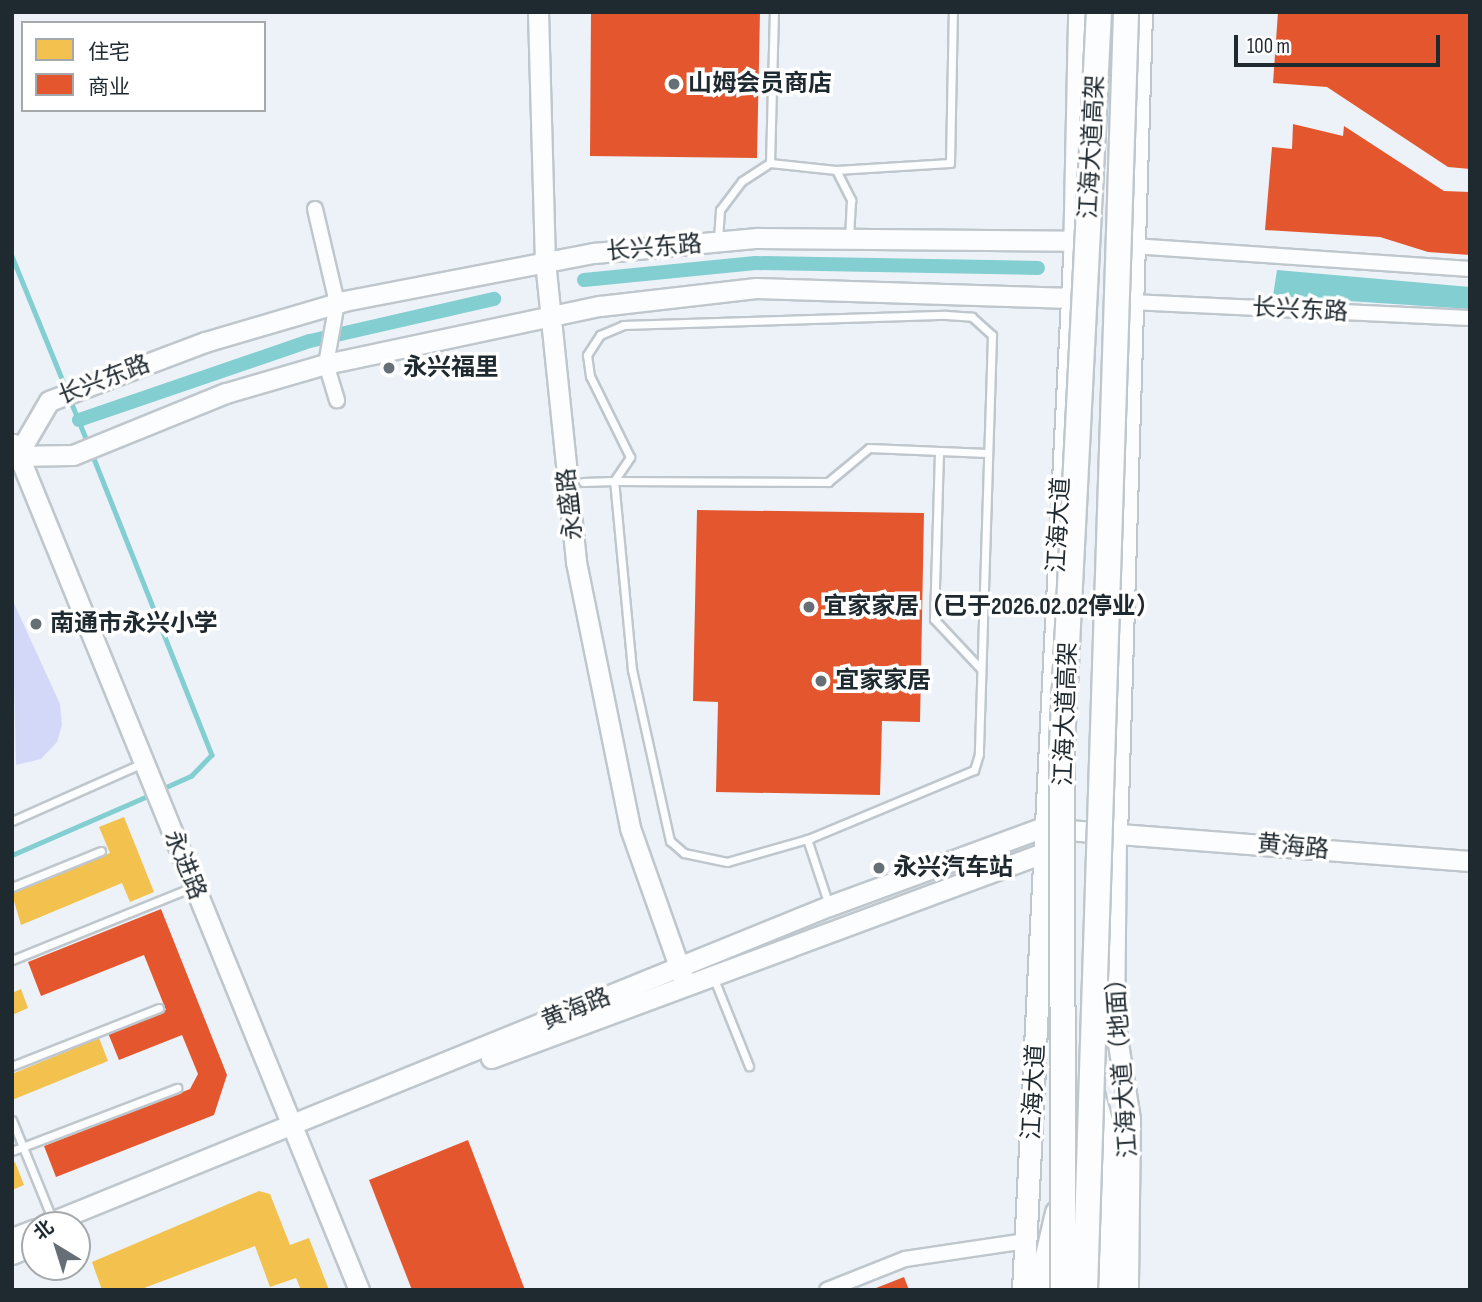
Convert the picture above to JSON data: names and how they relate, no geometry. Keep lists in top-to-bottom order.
{
  "streets": {
    "highway": ["江海大道高架"],
    "main road": ["江海大道"],
    "street": [
      "长兴东路",
      "永盛路",
      "黄海路",
      "永进路",
      "江海大道（地面）"
    ]
  },
  "crossings": [
    ["长兴东路", "永盛路"],
    ["长兴东路", "江海大道"],
    ["长兴东路", "永进路"],
    ["永盛路", "黄海路"],
    ["江海大道", "黄海路"],
    ["黄海路", "永进路"],
    ["黄海路", "江海大道（地面）"]
  ],
  "places": [
    "山姆会员商店",
    "永兴福里",
    "宜家家居（已于2026.02.02停业）",
    "南通市永兴小学",
    "宜家家居",
    "永兴汽车站"
  ],
  "legend": ["住宅", "商业"],
  "scale_bar": "100 m",
  "north": "top left"
}
